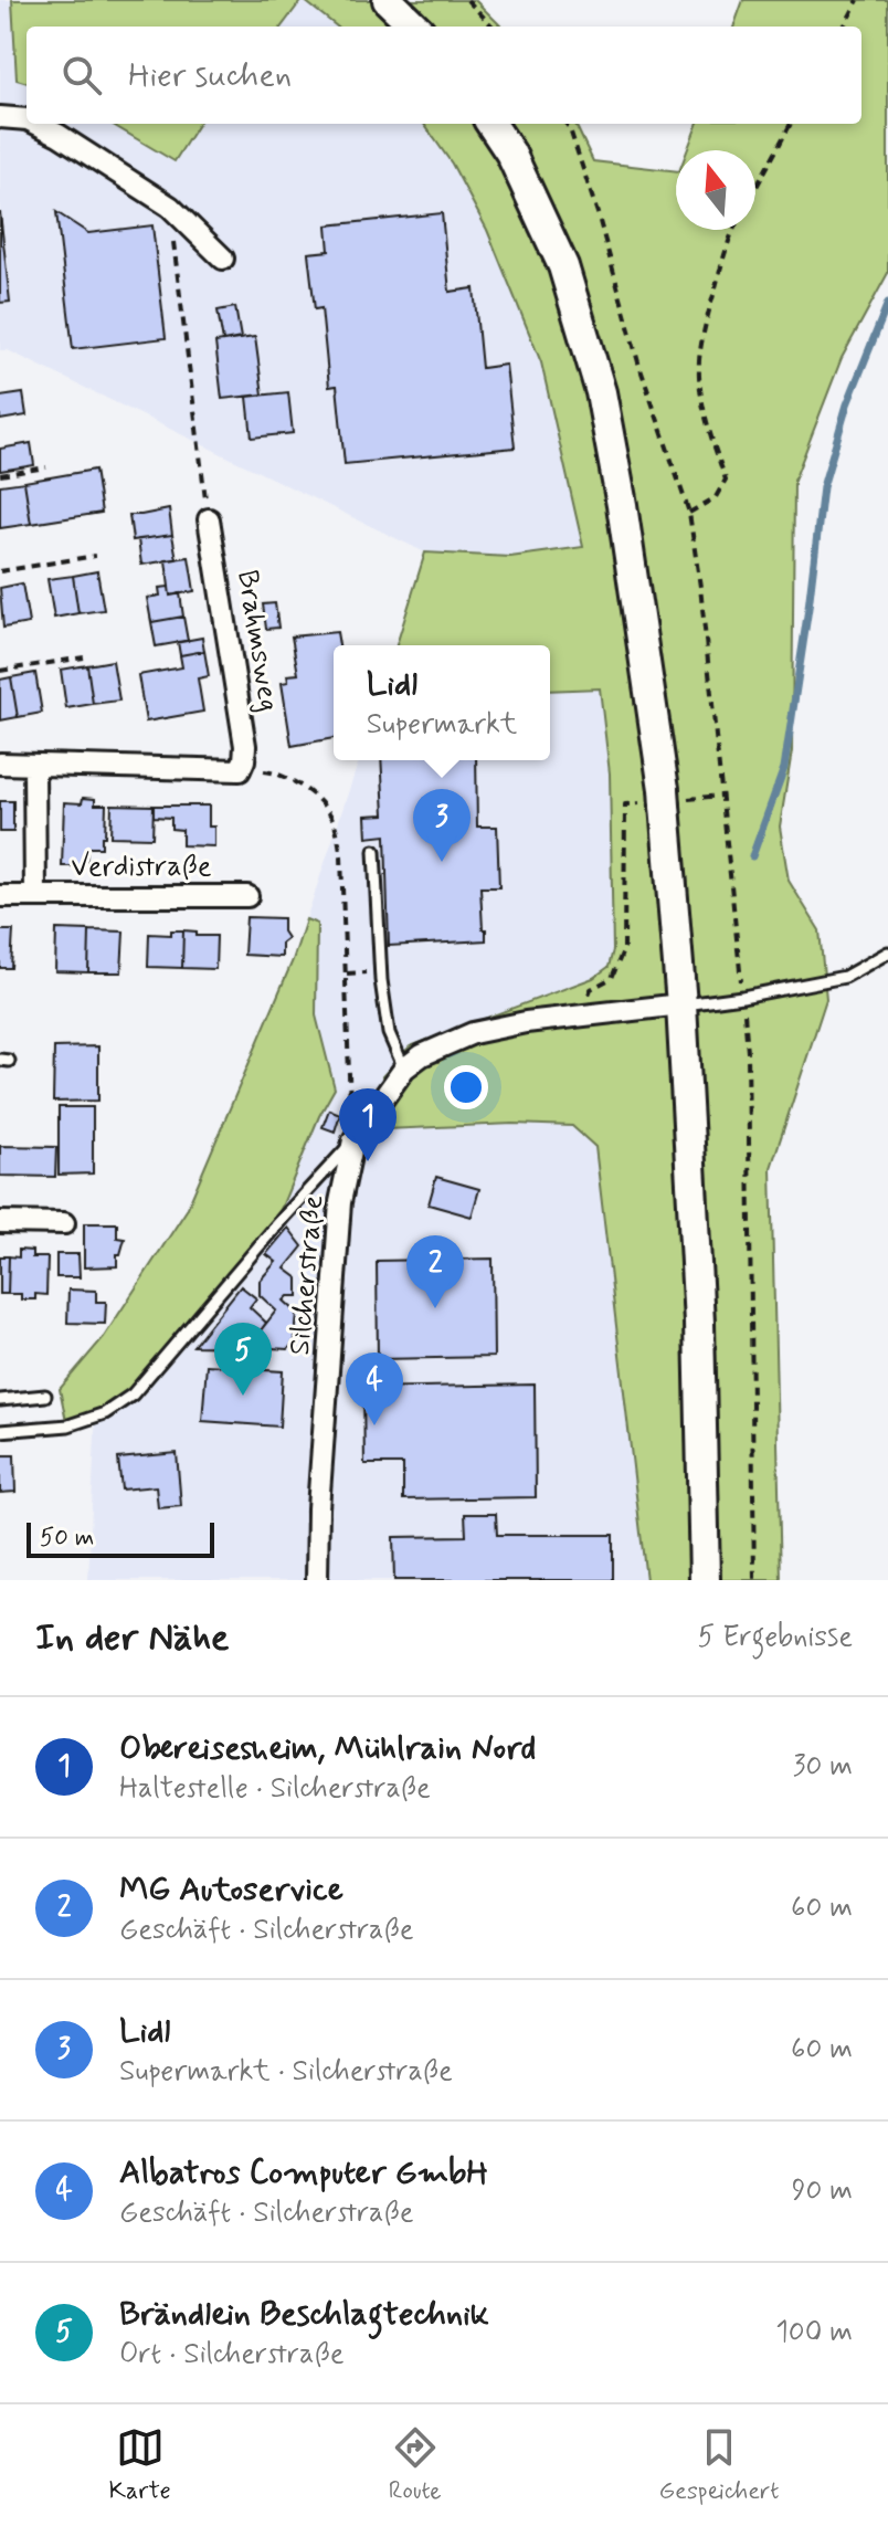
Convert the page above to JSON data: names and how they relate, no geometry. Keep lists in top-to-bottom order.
{
  "streets": {
    "street": ["Brahmsweg", "Verdistraße", "Silcherstraße"]
  },
  "scale_bar": "50 m",
  "north": "top",
  "page": {
    "search": "Hier suchen",
    "popup": ["Lidl", "Supermarkt"],
    "pins": [
      "3",
      "1",
      "2",
      "5",
      "4"
    ],
    "scale": "50 m",
    "heading": ["In der Nähe", "5 Ergebnisse"],
    "list": [
      {
        "mark": "1",
        "name": "Obereisesheim, Mühlrain Nord",
        "note": "Haltestelle · Silcherstraße",
        "value": "30 m"
      },
      {
        "mark": "2",
        "name": "MG Autoservice",
        "note": "Geschäft · Silcherstraße",
        "value": "60 m"
      },
      {
        "mark": "3",
        "name": "Lidl",
        "note": "Supermarkt · Silcherstraße",
        "value": "60 m"
      },
      {
        "mark": "4",
        "name": "Albatros Computer GmbH",
        "note": "Geschäft · Silcherstraße",
        "value": "90 m"
      },
      {
        "mark": "5",
        "name": "Brändlein Beschlagtechnik",
        "note": "Ort · Silcherstraße",
        "value": "100 m"
      }
    ],
    "nav": ["Karte", "Route", "Gespeichert"]
  }
}
